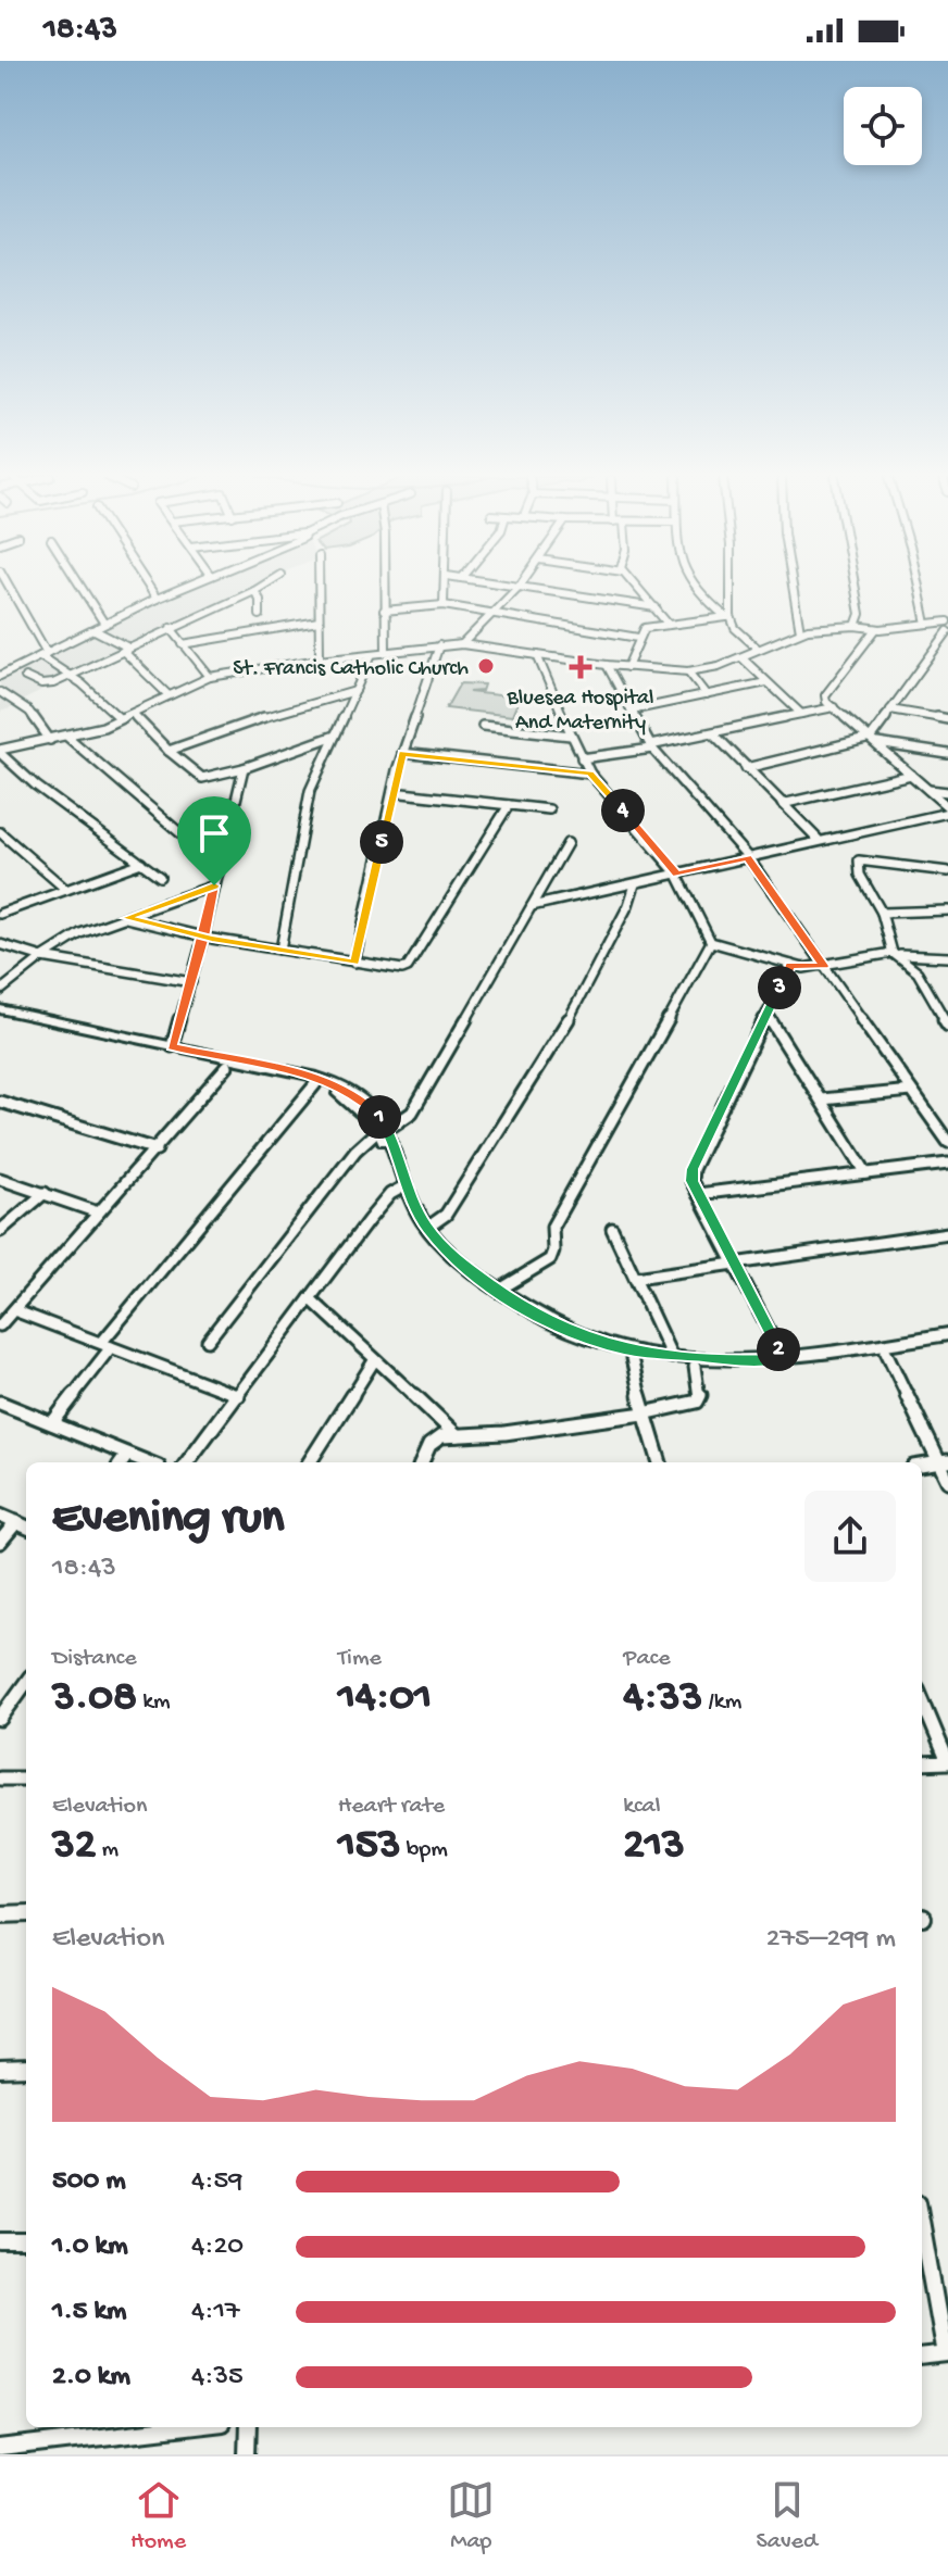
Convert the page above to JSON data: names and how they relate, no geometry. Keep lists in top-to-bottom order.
{
  "places": {
    "other": ["St. Francis Catholic Church"],
    "health": ["Bluesea Hospital And Maternity"]
  },
  "page": {
    "status": "18:43",
    "pins": [
      "4",
      "5",
      "3",
      "1",
      "2"
    ],
    "heading": ["Evening run", "18:43"],
    "stats": [
      ["Distance", "3.08 km"],
      ["Time", "14:01"],
      ["Pace", "4:33 /km"],
      ["Elevation", "32 m"],
      ["Heart rate", "153 bpm"],
      ["kcal", "213"]
    ],
    "chart": ["Elevation", "275–299 m"],
    "list": [
      {
        "name": "500 m",
        "note": "4:59"
      },
      {
        "name": "1.0 km",
        "note": "4:20"
      },
      {
        "name": "1.5 km",
        "note": "4:17"
      },
      {
        "name": "2.0 km",
        "note": "4:35"
      }
    ],
    "tabs": ["Home", "Map", "Saved"]
  }
}
